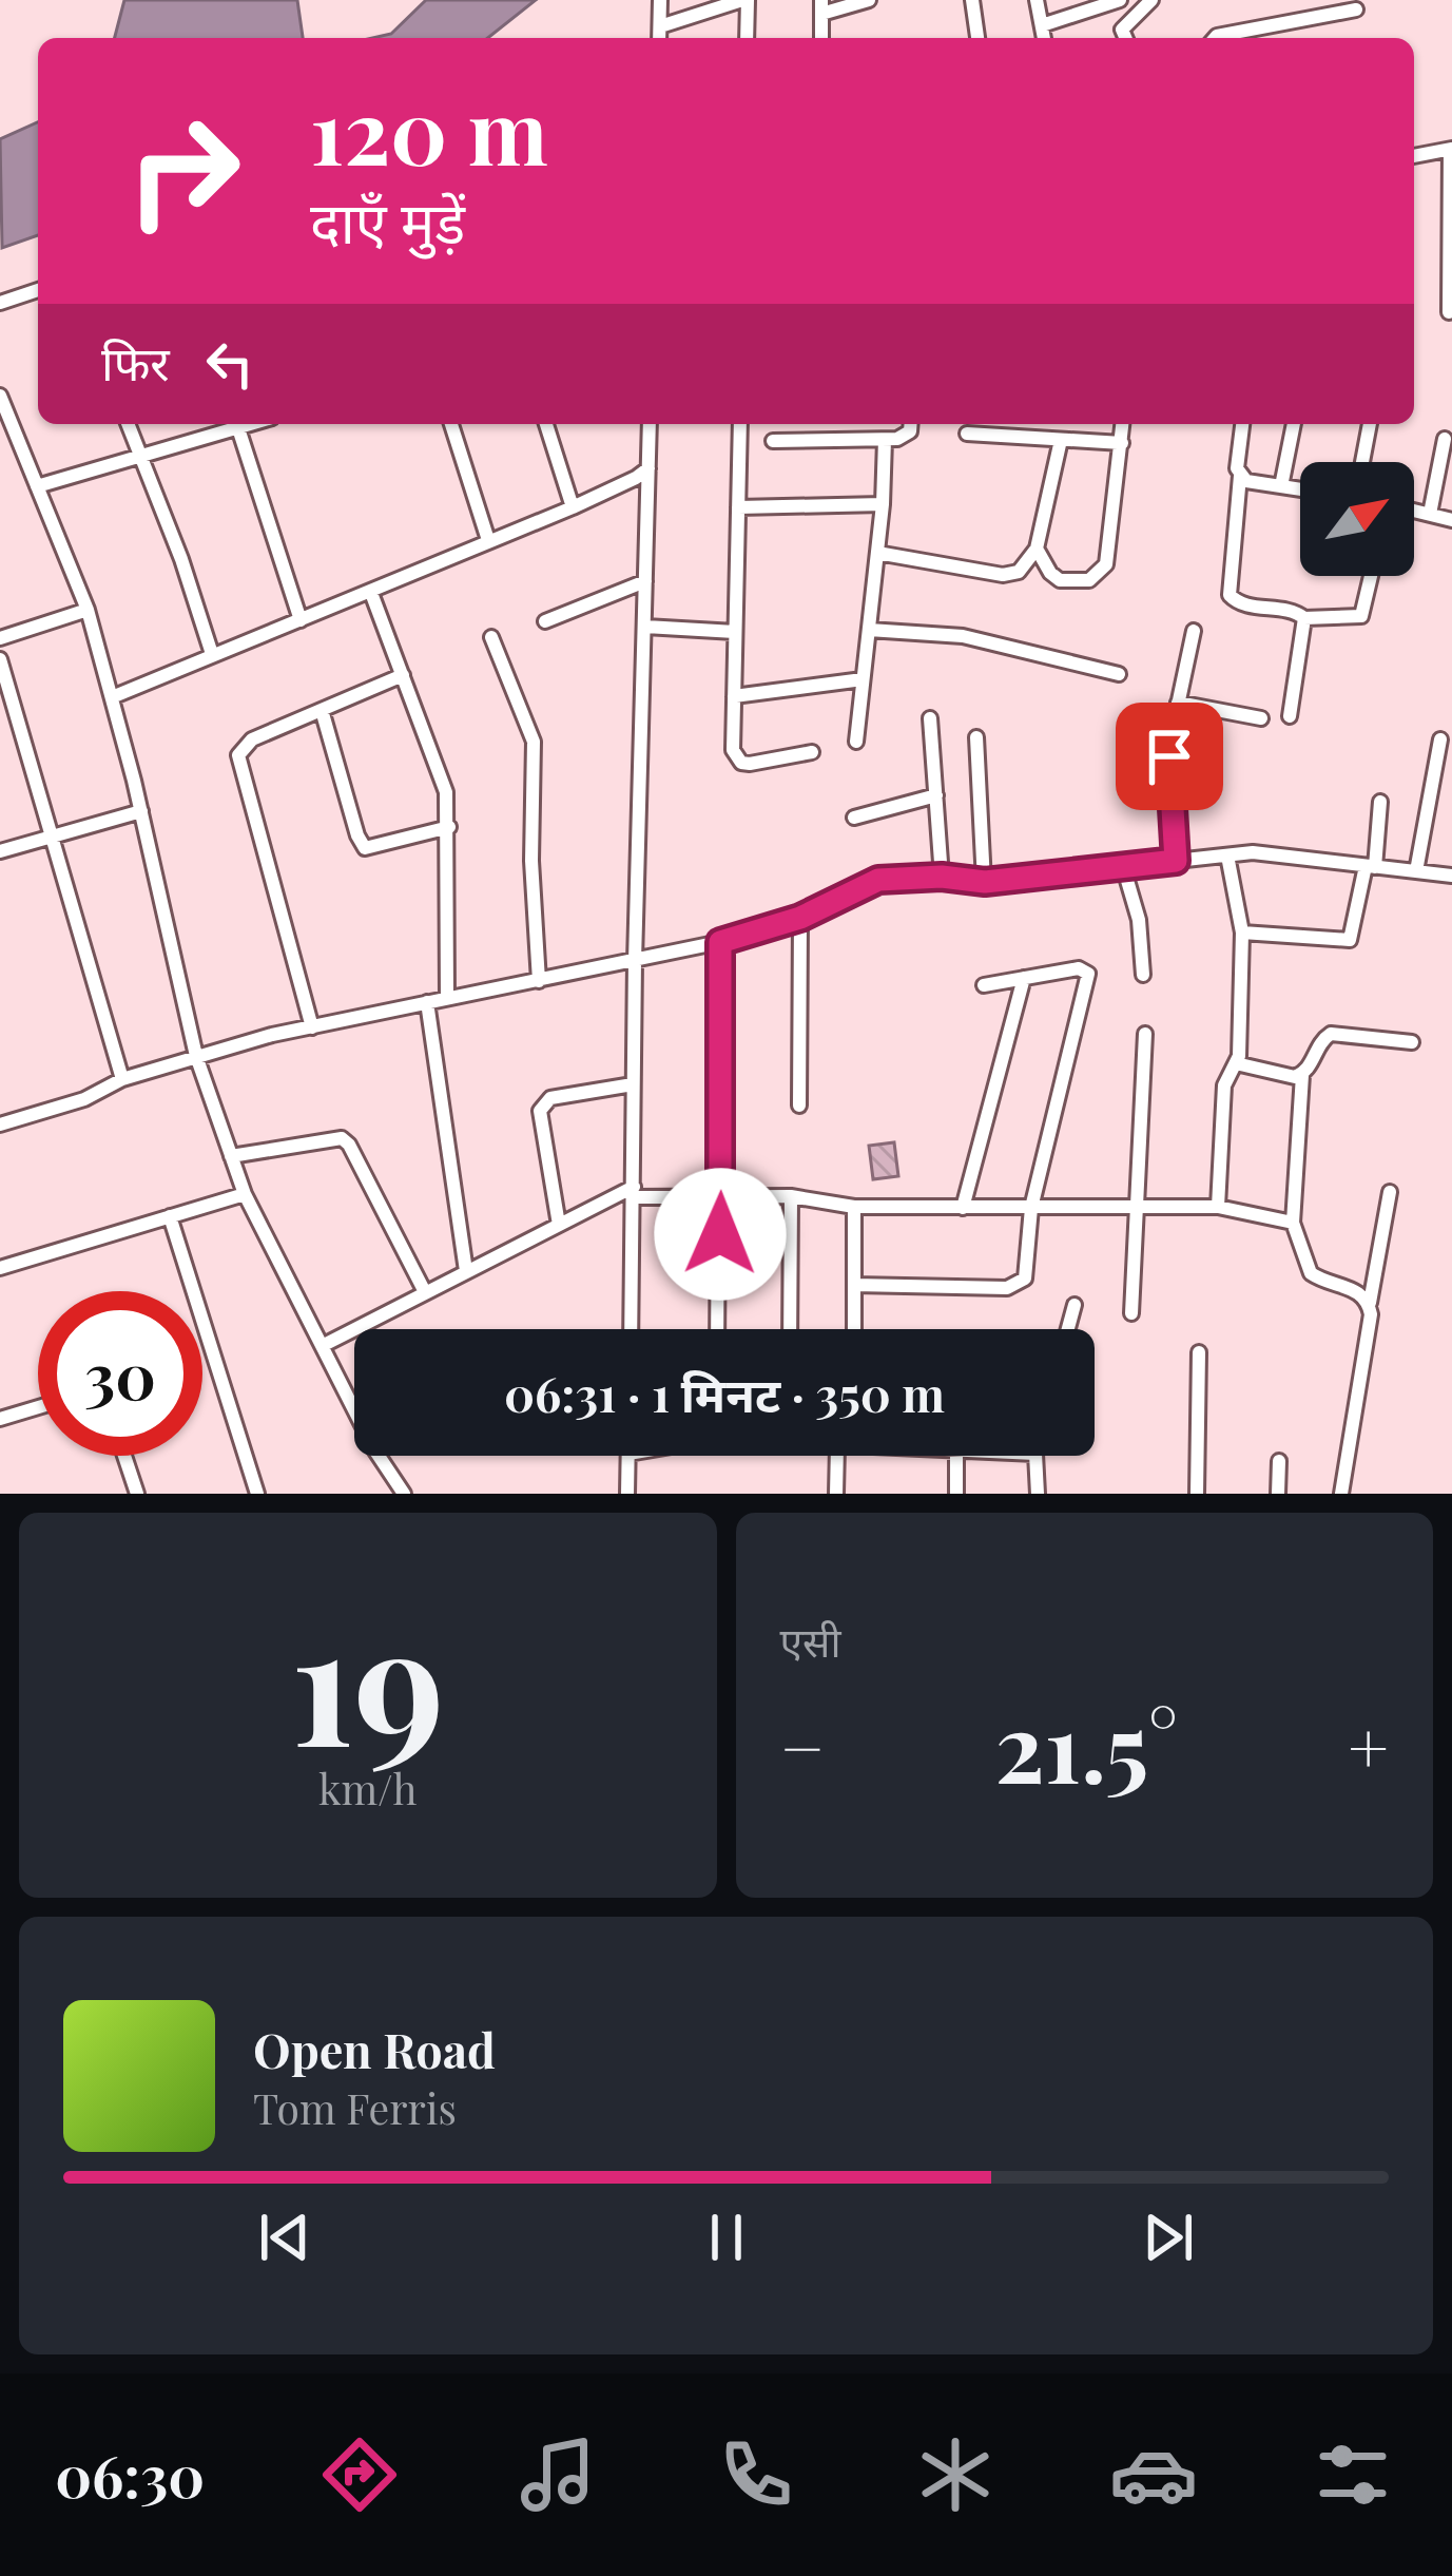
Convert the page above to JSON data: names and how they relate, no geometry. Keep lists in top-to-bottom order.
{
  "north": "top right",
  "page": {
    "turn": ["120 m", "दाएँ मुड़ें"],
    "then": "फिर",
    "limit": "30",
    "trip": "06:31 · 1 मिनट · 350 m",
    "tile": [
      ["19", "km/h"],
      "एसी"
    ],
    "heat": ["−", "21.5°", "+"],
    "song": ["Open Road", "Tom Ferris"],
    "tabs": "06:30"
  }
}
